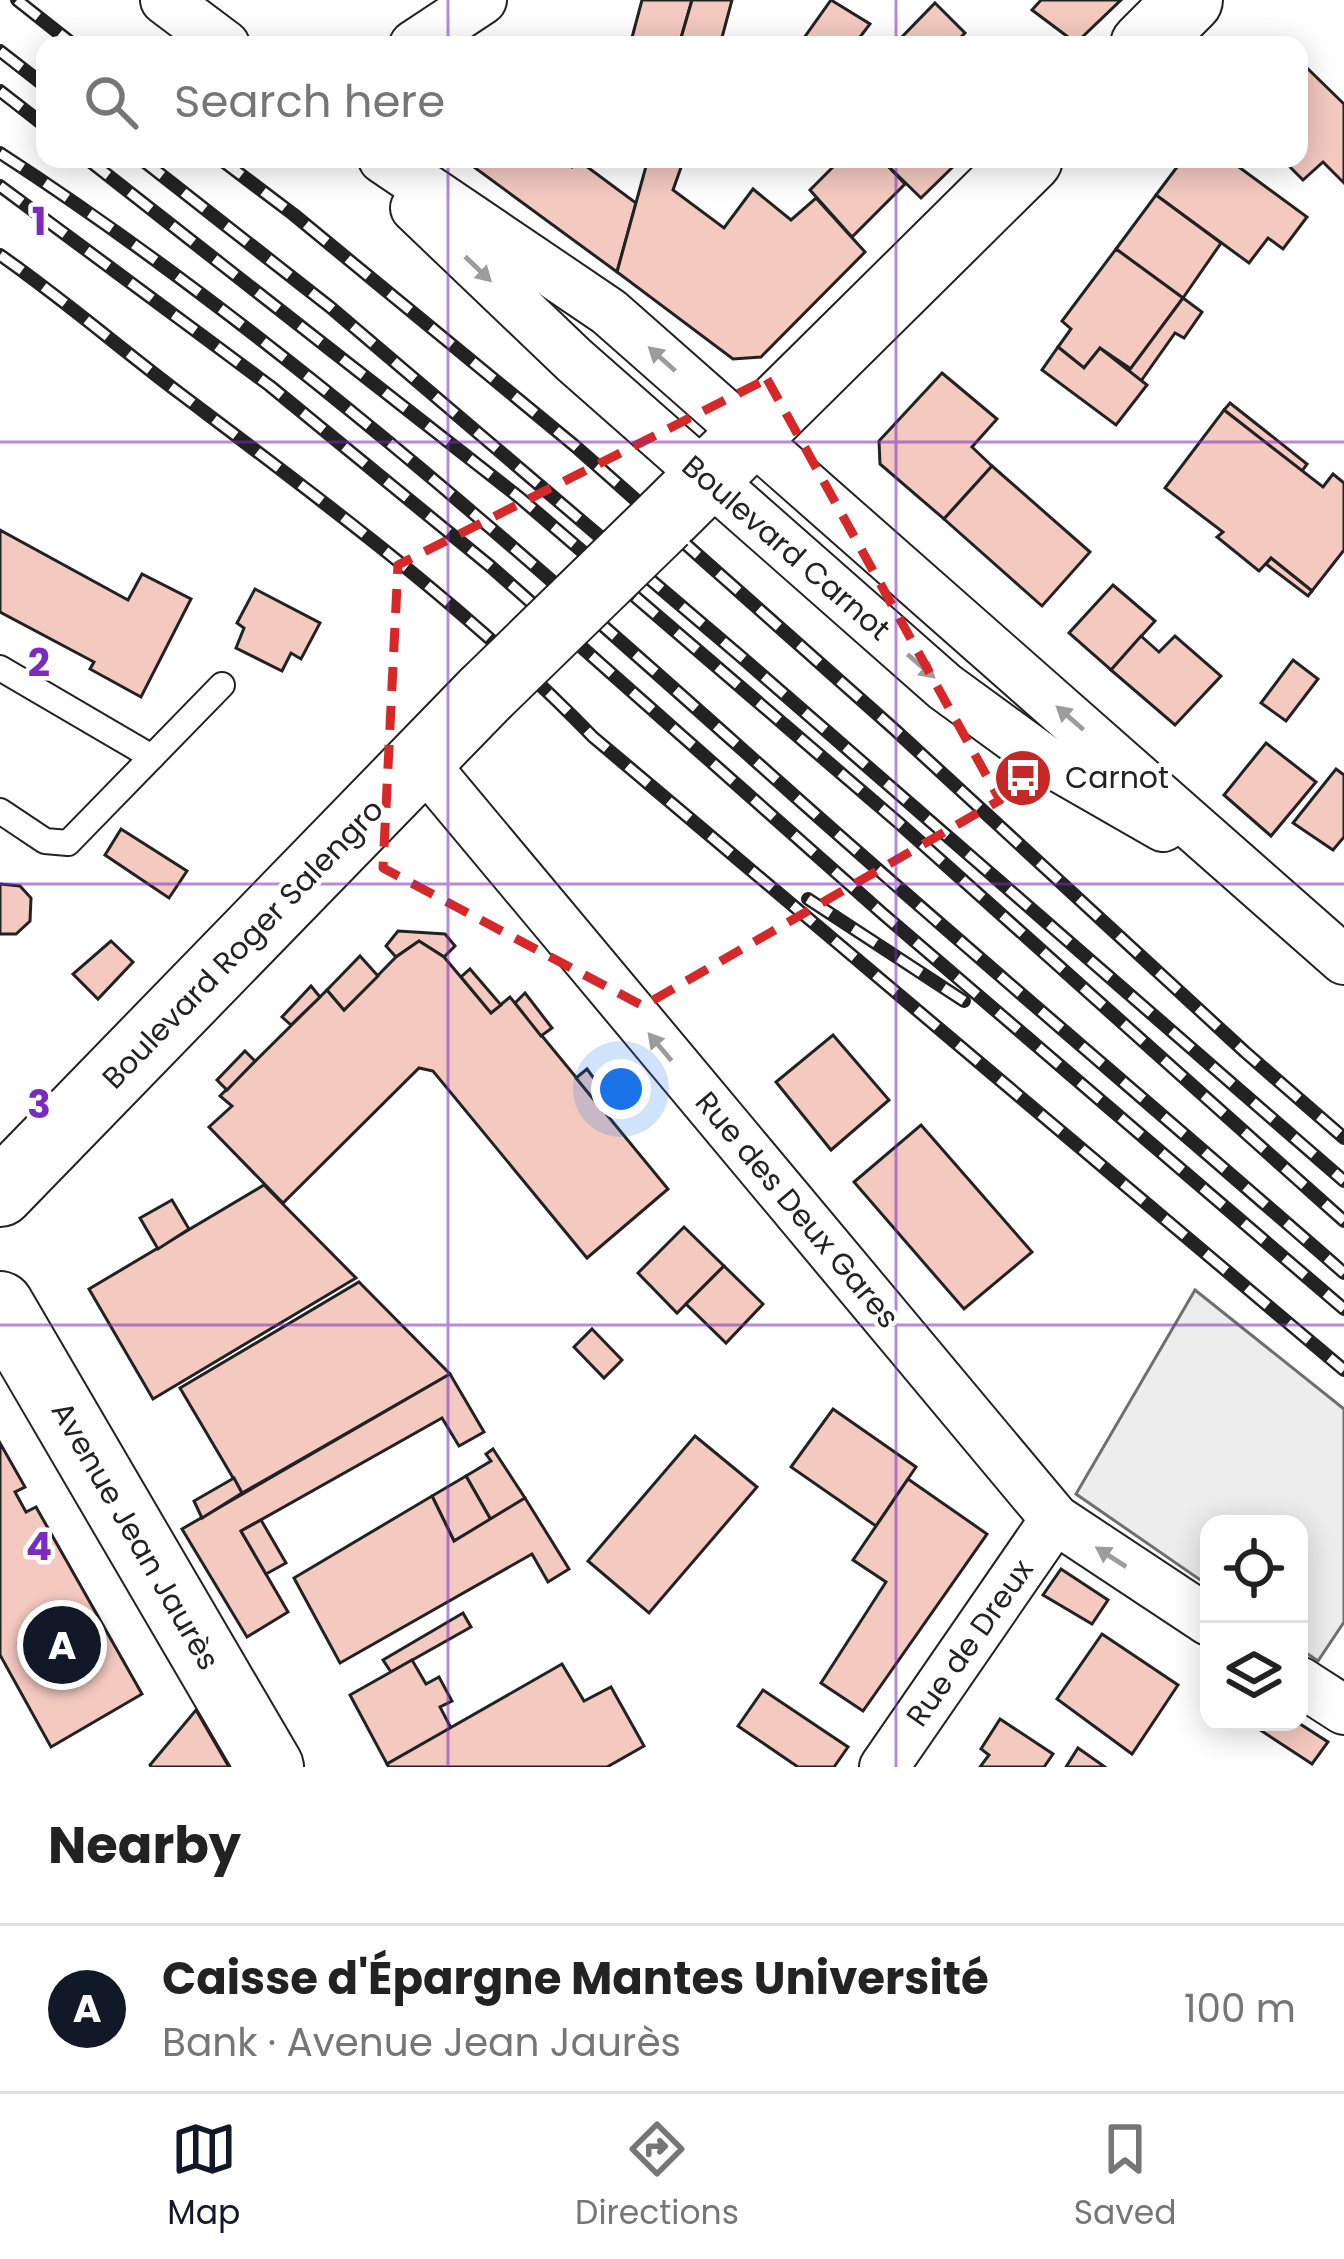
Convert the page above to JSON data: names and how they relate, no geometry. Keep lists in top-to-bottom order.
{
  "streets": {
    "main road": ["Boulevard Roger Salengro", "Avenue Jean Jaurès"],
    "street": ["Boulevard Carnot", "Rue des Deux Gares", "Rue de Dreux"]
  },
  "crossings": [
    ["Boulevard Carnot", "Boulevard Roger Salengro"],
    ["Boulevard Roger Salengro", "Rue des Deux Gares"],
    ["Rue des Deux Gares", "Rue de Dreux"]
  ],
  "one_way": ["Rue des Deux Gares"],
  "places": {
    "bus stop": ["Carnot"]
  },
  "page": {
    "search": "Search here",
    "pins": "A",
    "heading": "Nearby",
    "list": [
      {
        "mark": "A",
        "name": "Caisse d'Épargne Mantes Université",
        "note": "Bank · Avenue Jean Jaurès",
        "value": "100 m"
      }
    ],
    "nav": ["Map", "Directions", "Saved"]
  },
  "grid": {
    "rows": [
      "1",
      "2",
      "3",
      "4"
    ]
  }
}
